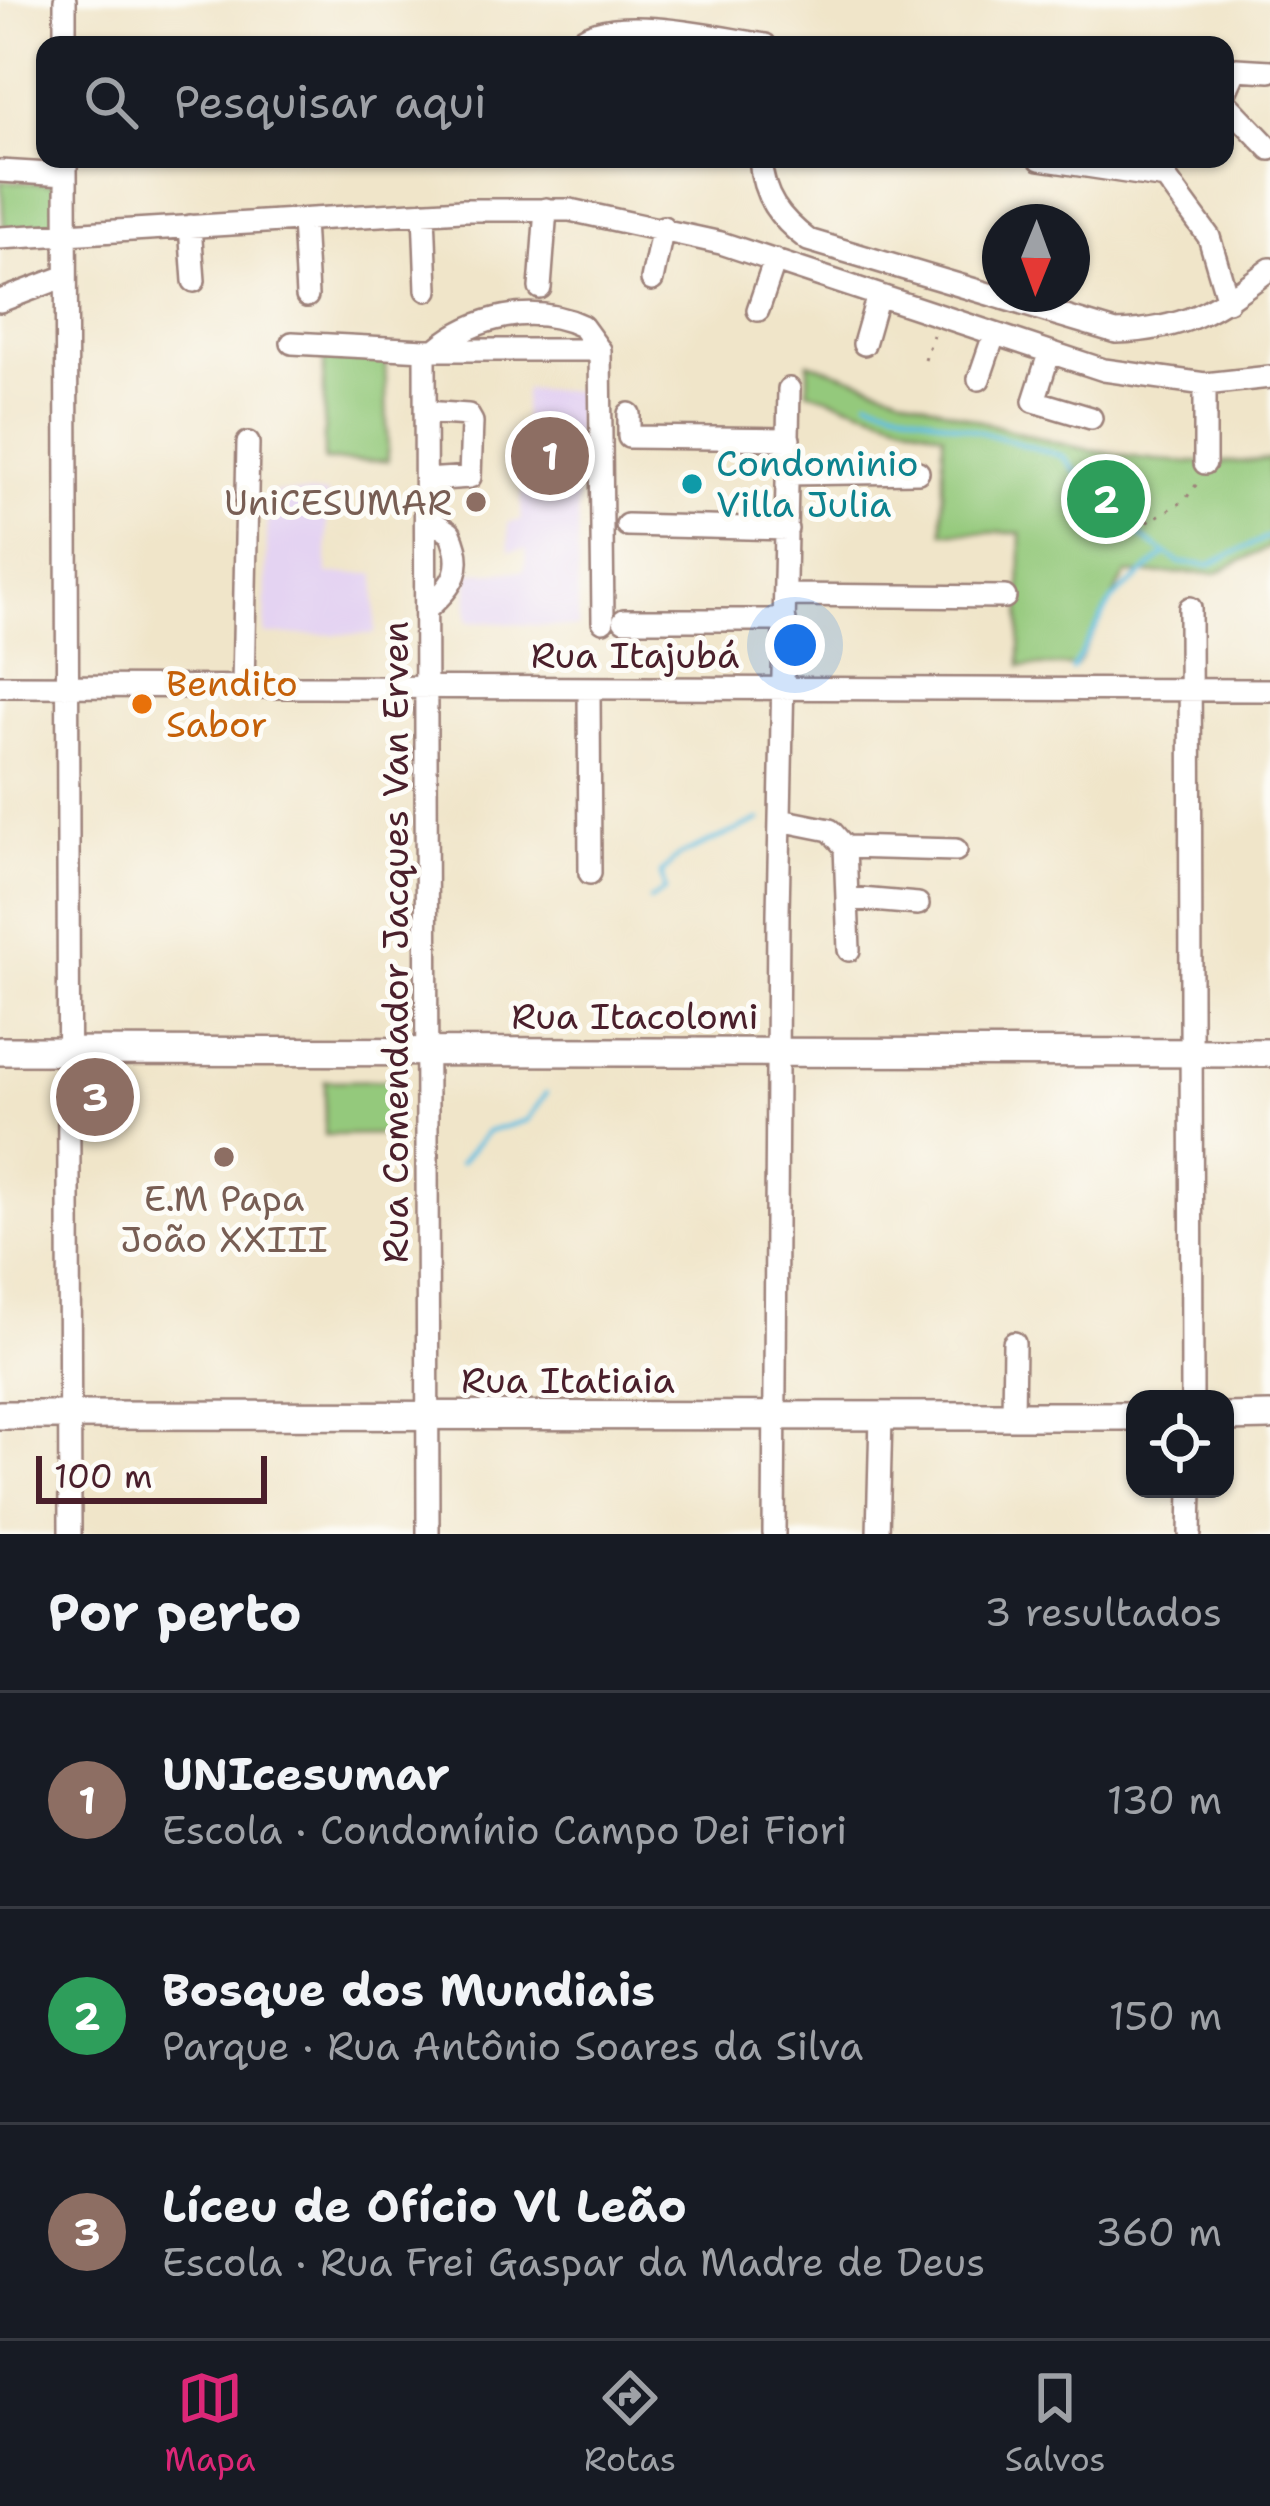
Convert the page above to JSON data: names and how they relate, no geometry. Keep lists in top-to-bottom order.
{
  "streets": {
    "main road": ["Rua Itacolomi", "Rua Itatiaia"],
    "street": ["Rua Itajubá", "Rua Comendador Jacques Van Erven"]
  },
  "crossings": [
    ["Rua Itajubá", "Rua Comendador Jacques Van Erven"],
    ["Rua Comendador Jacques Van Erven", "Rua Itacolomi"],
    ["Rua Comendador Jacques Van Erven", "Rua Itatiaia"]
  ],
  "places": [
    "Condominio Villa Julia",
    "UniCESUMAR",
    "Bendito Sabor",
    "E.M Papa João XXIII"
  ],
  "scale_bar": "100 m",
  "north": "bottom",
  "page": {
    "search": "Pesquisar aqui",
    "pins": ["1", "2", "3"],
    "scale": "100 m",
    "heading": ["Por perto", "3 resultados"],
    "list": [
      {
        "mark": "1",
        "name": "UNIcesumar",
        "note": "Escola · Condomínio Campo Dei Fiori",
        "value": "130 m"
      },
      {
        "mark": "2",
        "name": "Bosque dos Mundiais",
        "note": "Parque · Rua Antônio Soares da Silva",
        "value": "150 m"
      },
      {
        "mark": "3",
        "name": "Líceu de Ofício Vl Leão",
        "note": "Escola · Rua Frei Gaspar da Madre de Deus",
        "value": "360 m"
      }
    ],
    "nav": ["Mapa", "Rotas", "Salvos"]
  }
}
